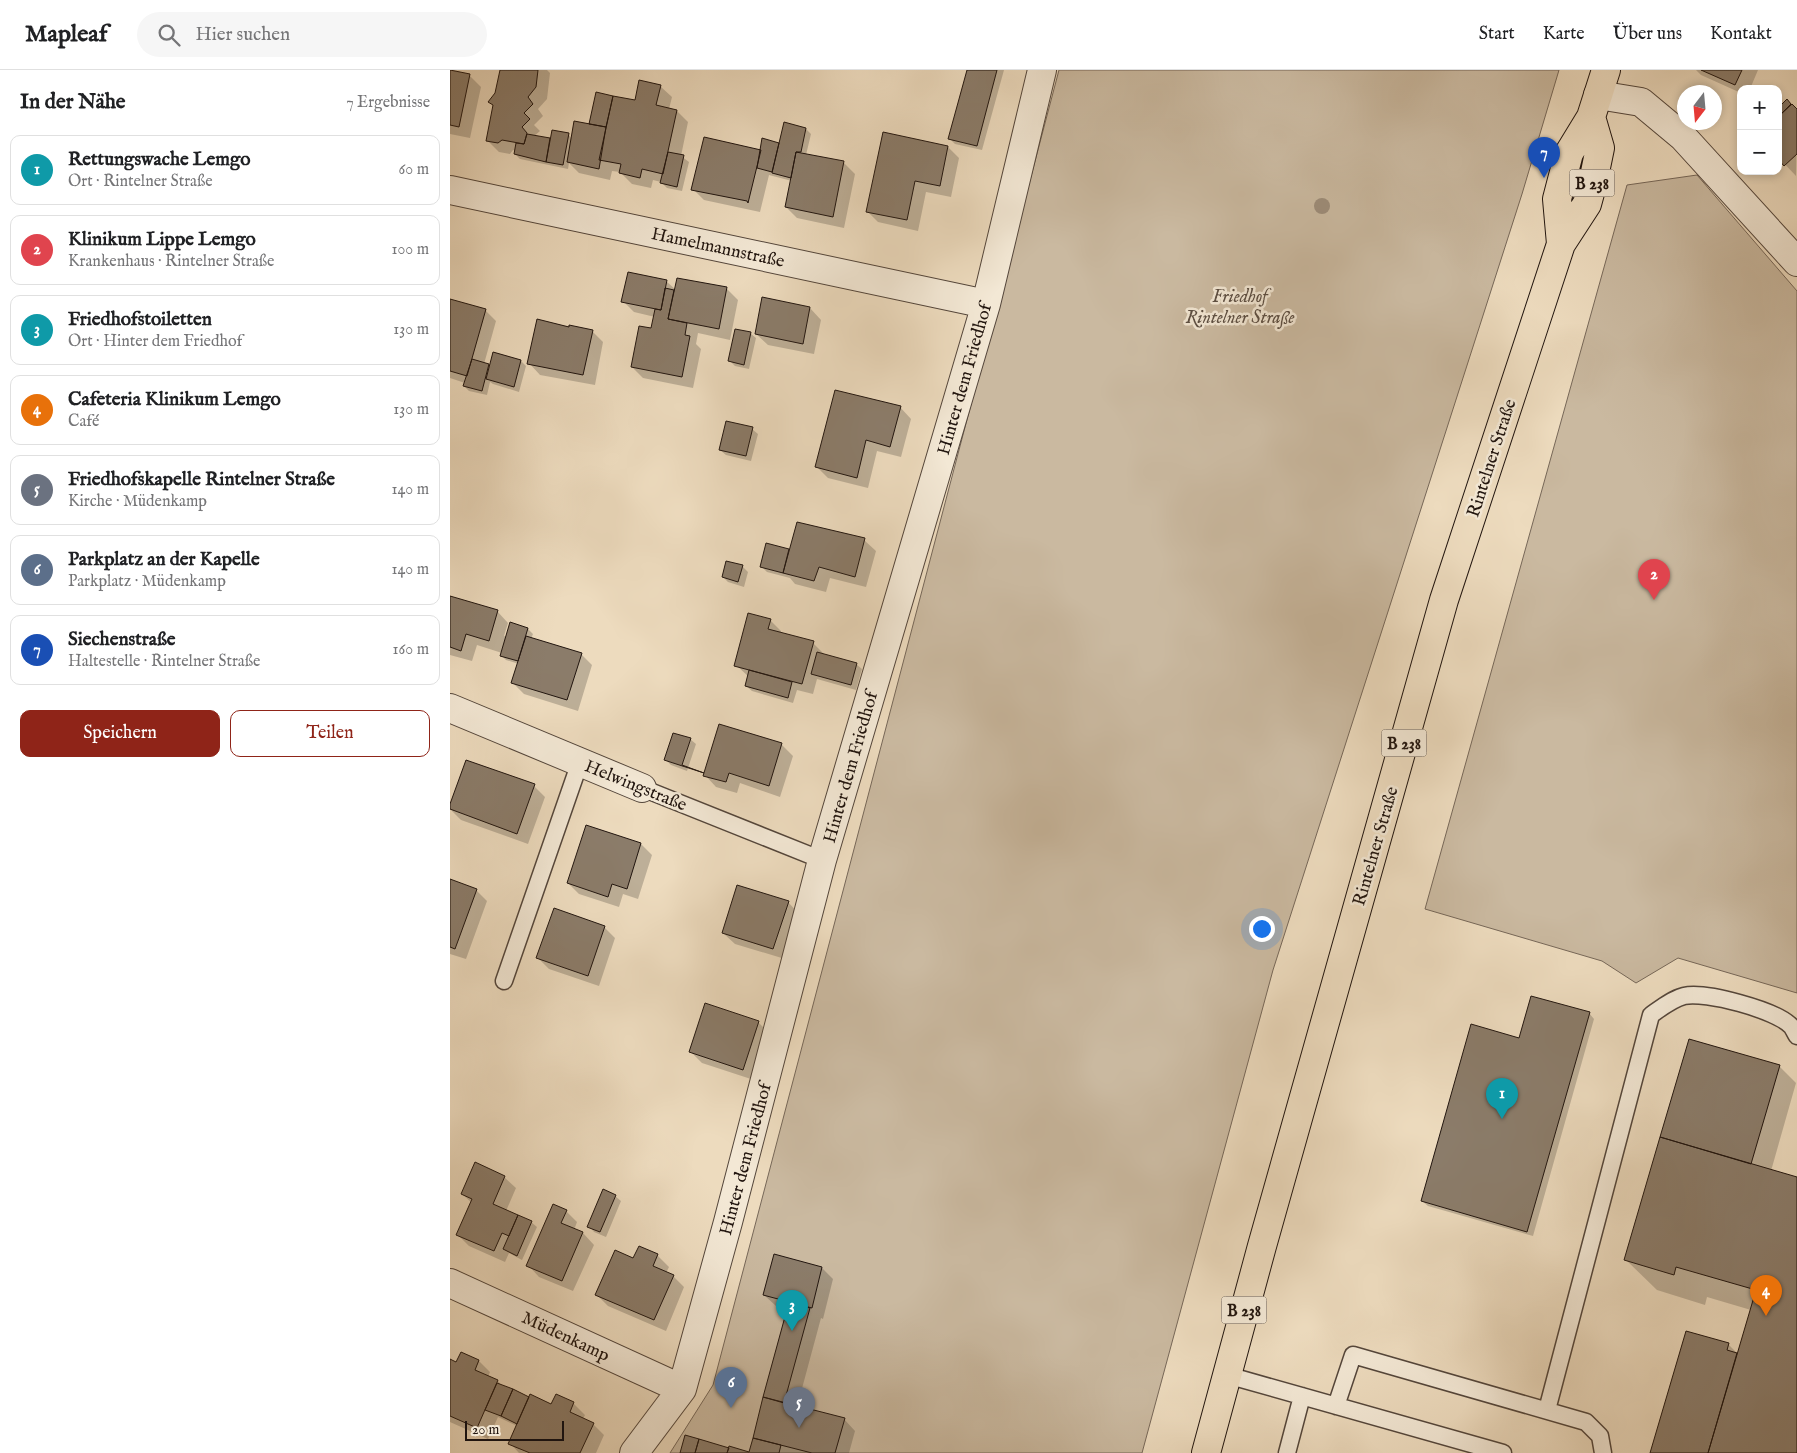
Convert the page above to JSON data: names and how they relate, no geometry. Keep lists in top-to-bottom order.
{
  "streets": {
    "main road": ["B 238", "Rintelner Straße"],
    "street": [
      "Hamelmannstraße",
      "Hinter dem Friedhof",
      "Helwingstraße",
      "Müdenkamp"
    ]
  },
  "crossings": [
    ["Hamelmannstraße", "Hinter dem Friedhof"],
    ["Hinter dem Friedhof", "Helwingstraße"],
    ["Hinter dem Friedhof", "Müdenkamp"]
  ],
  "parks": ["Friedhof Rintelner Straße"],
  "scale_bar": "20 m",
  "north": "bottom",
  "page": {
    "header": "Mapleaf",
    "search": "Hier suchen",
    "nav": [
      "Start",
      "Karte",
      "Über uns",
      "Kontakt"
    ],
    "heading": ["In der Nähe", "7 Ergebnisse"],
    "map_buttons": ["+", "−"],
    "list": [
      {
        "mark": "1",
        "name": "Rettungswache Lemgo",
        "note": "Ort · Rintelner Straße",
        "value": "60 m"
      },
      {
        "mark": "2",
        "name": "Klinikum Lippe Lemgo",
        "note": "Krankenhaus · Rintelner Straße",
        "value": "100 m"
      },
      {
        "mark": "3",
        "name": "Friedhofstoiletten",
        "note": "Ort · Hinter dem Friedhof",
        "value": "130 m"
      },
      {
        "mark": "4",
        "name": "Cafeteria Klinikum Lemgo",
        "note": "Café",
        "value": "130 m"
      },
      {
        "mark": "5",
        "name": "Friedhofskapelle Rintelner Straße",
        "note": "Kirche · Müdenkamp",
        "value": "140 m"
      },
      {
        "mark": "6",
        "name": "Parkplatz an der Kapelle",
        "note": "Parkplatz · Müdenkamp",
        "value": "140 m"
      },
      {
        "mark": "7",
        "name": "Siechenstraße",
        "note": "Haltestelle · Rintelner Straße",
        "value": "160 m"
      }
    ],
    "pins": [
      "7",
      "2",
      "1",
      "4",
      "3",
      "6",
      "5"
    ],
    "buttons": ["Speichern", "Teilen"],
    "scale": "20 m"
  }
}
